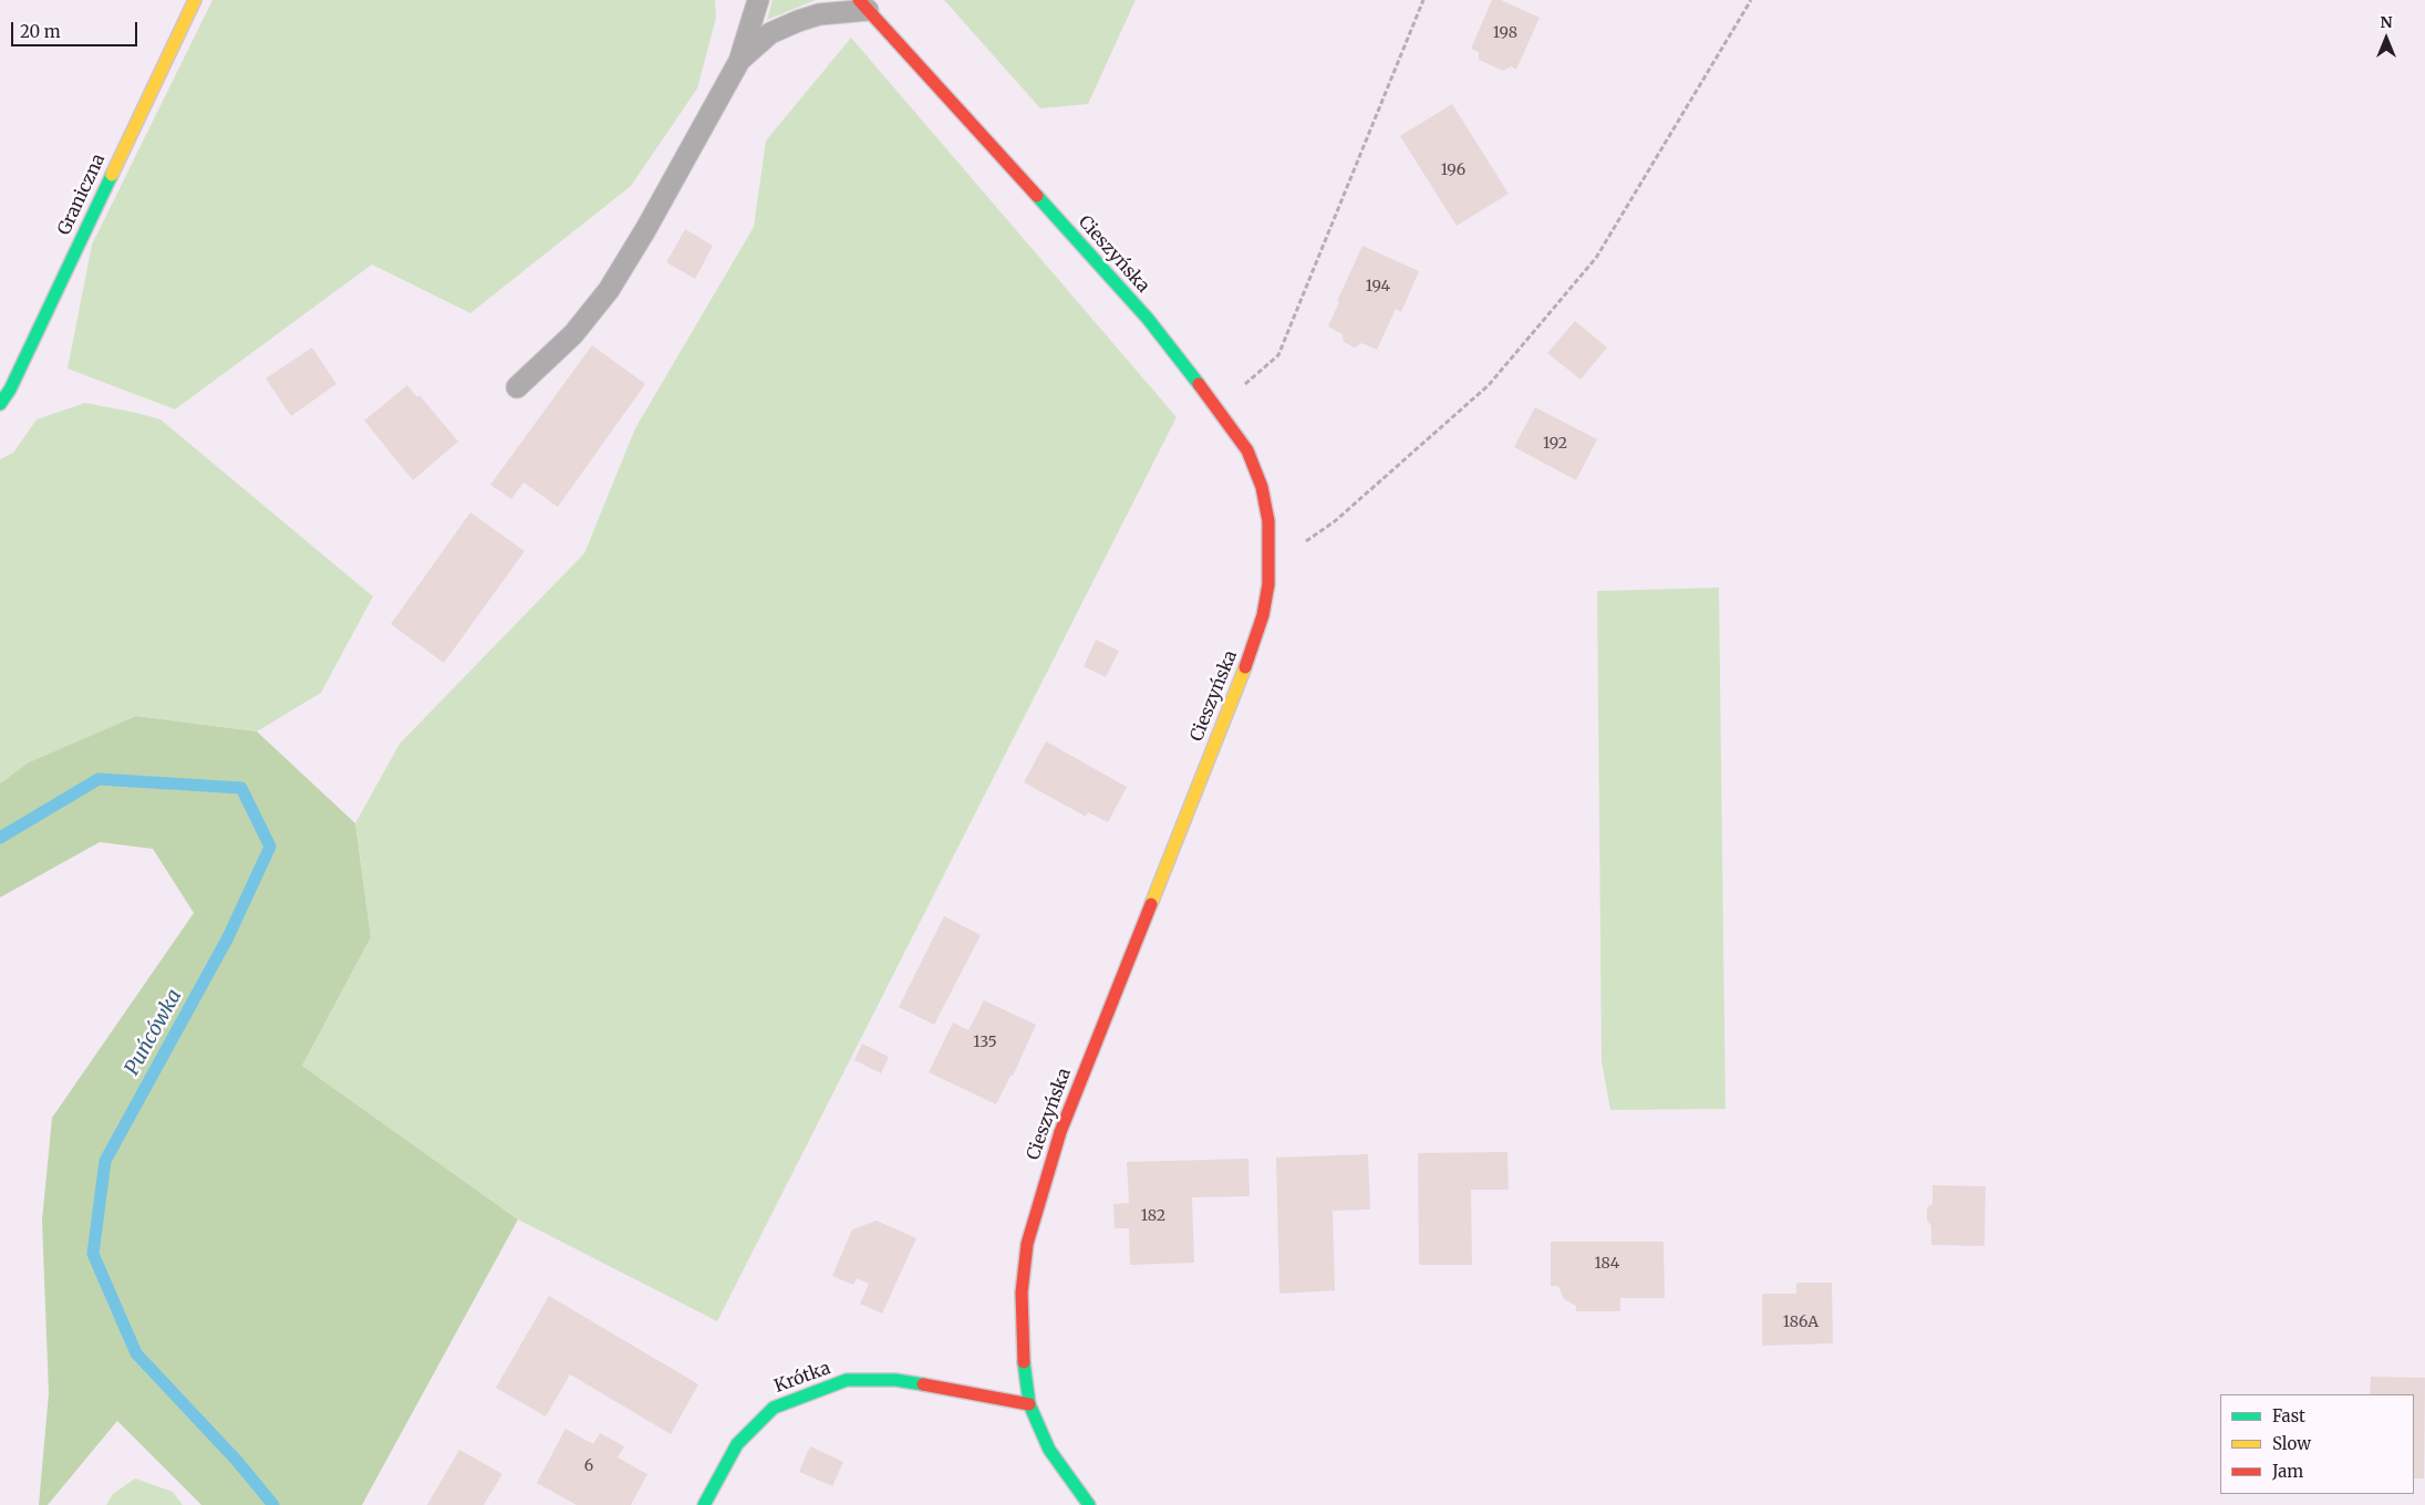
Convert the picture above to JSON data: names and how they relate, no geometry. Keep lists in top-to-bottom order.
{
  "streets": {
    "street": ["Graniczna", "Cieszyńska", "Krótka"]
  },
  "crossings": [
    ["Cieszyńska", "Krótka"]
  ],
  "water": ["Puńcówka"],
  "house_numbers": [
    "198",
    "196",
    "194",
    "192",
    "135",
    "182",
    "184",
    "186A",
    "6"
  ],
  "legend": ["Fast", "Slow", "Jam"],
  "scale_bar": "20 m",
  "north": "top"
}
